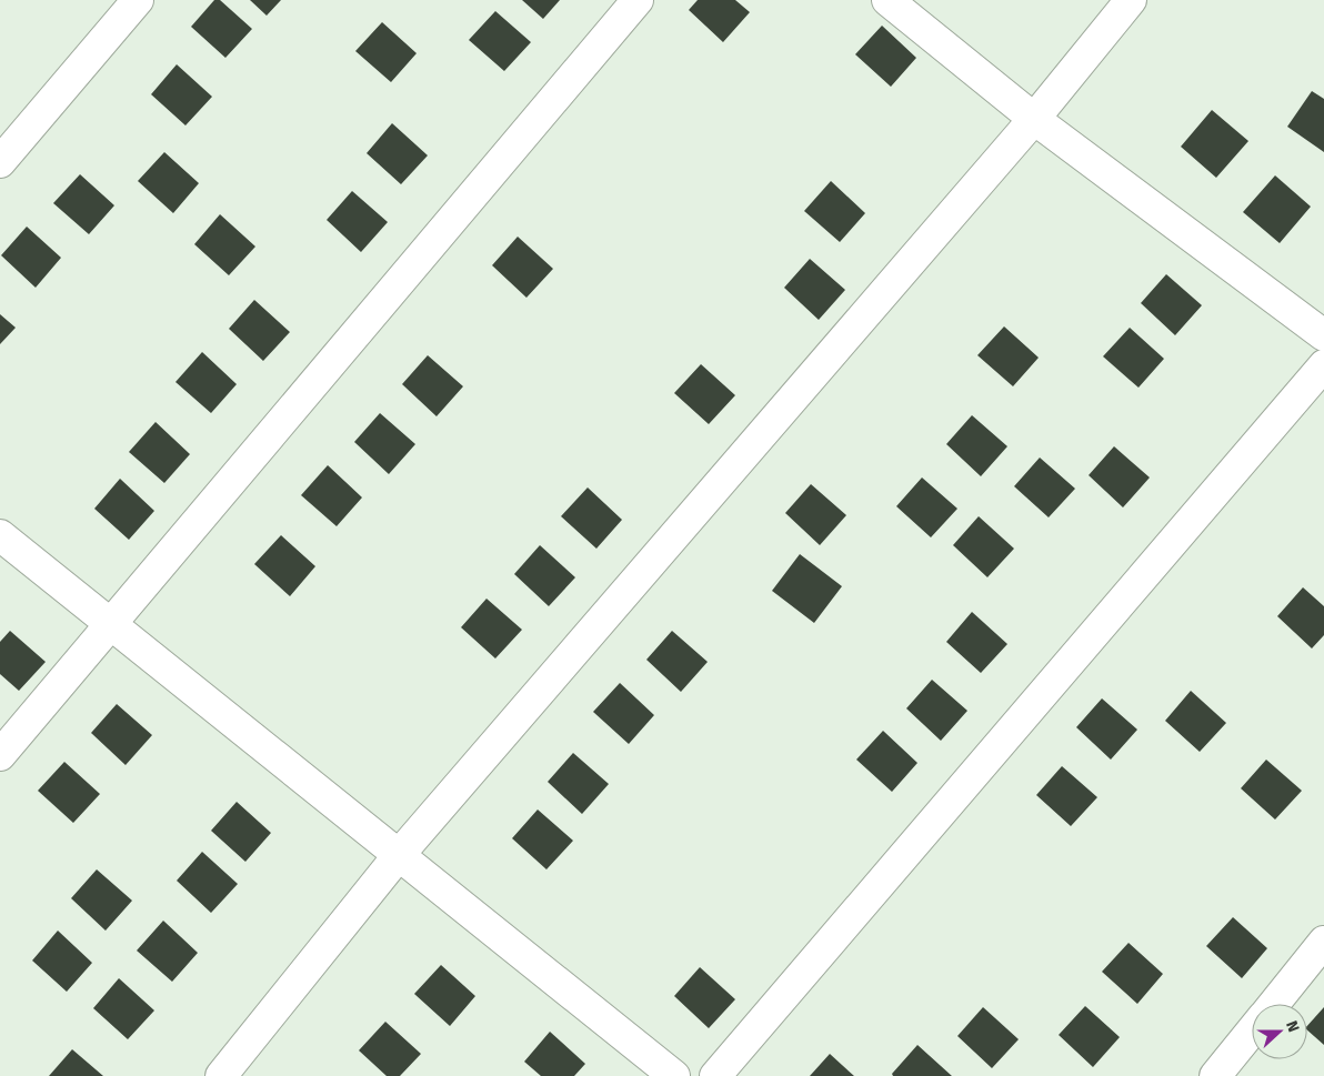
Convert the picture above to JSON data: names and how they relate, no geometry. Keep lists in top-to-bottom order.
{
  "north": "right"
}
